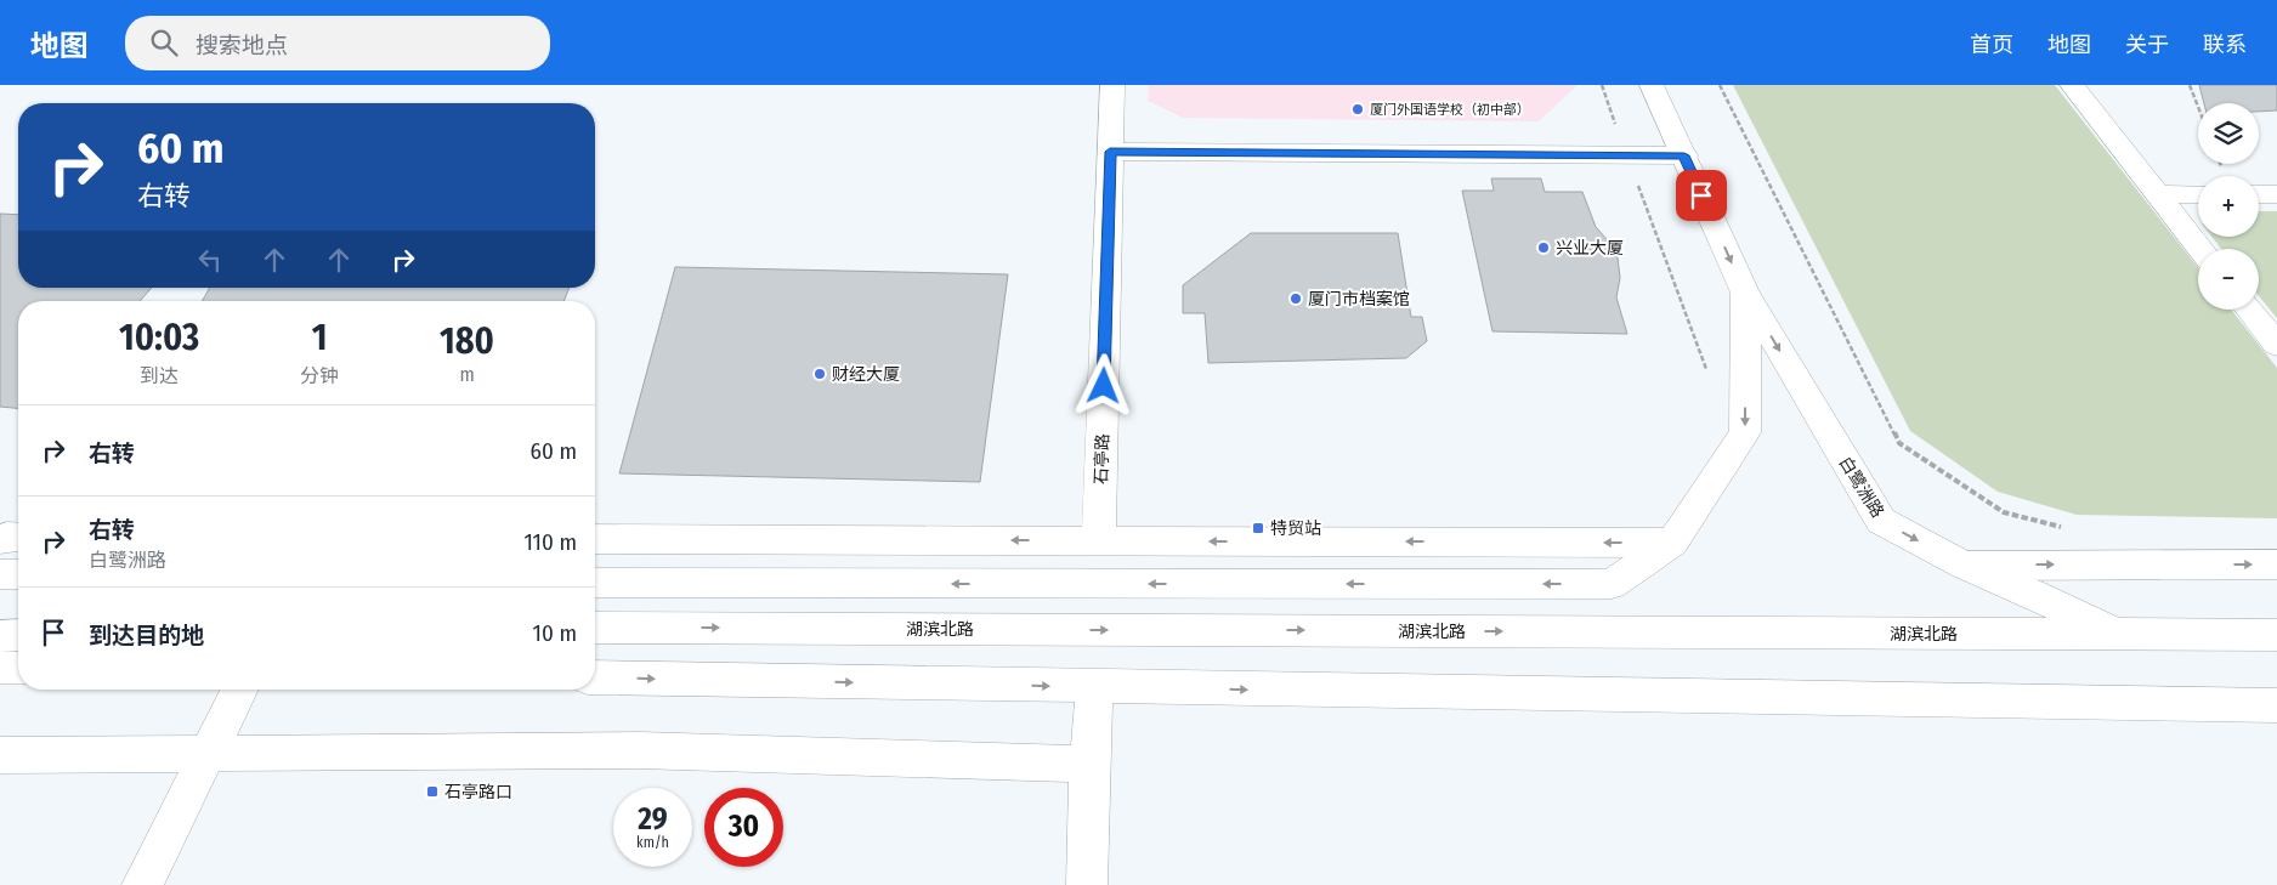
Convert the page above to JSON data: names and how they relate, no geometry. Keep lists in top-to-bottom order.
{
  "streets": {
    "street": ["石亭路", "白鹭洲路", "湖滨北路"]
  },
  "crossings": [
    ["白鹭洲路", "湖滨北路"]
  ],
  "places": {
    "other": [
      "厦门外国语学校（初中部）",
      "兴业大厦",
      "厦门市档案馆",
      "财经大厦"
    ],
    "transit": ["特贸站", "石亭路口"]
  },
  "page": {
    "header": "地图",
    "search": "搜索地点",
    "nav": [
      "首页",
      "地图",
      "关于",
      "联系"
    ],
    "map_buttons": ["+", "−"],
    "turn": ["60 m", "右转"],
    "eta": [
      "10:03",
      "到达",
      "1",
      "分钟",
      "180",
      "m"
    ],
    "list": [
      {
        "name": "右转",
        "value": "60 m"
      },
      {
        "name": "右转",
        "note": "白鹭洲路",
        "value": "110 m"
      },
      {
        "name": "到达目的地",
        "value": "10 m"
      }
    ],
    "speed": "29 km/h",
    "limit": "30"
  }
}
